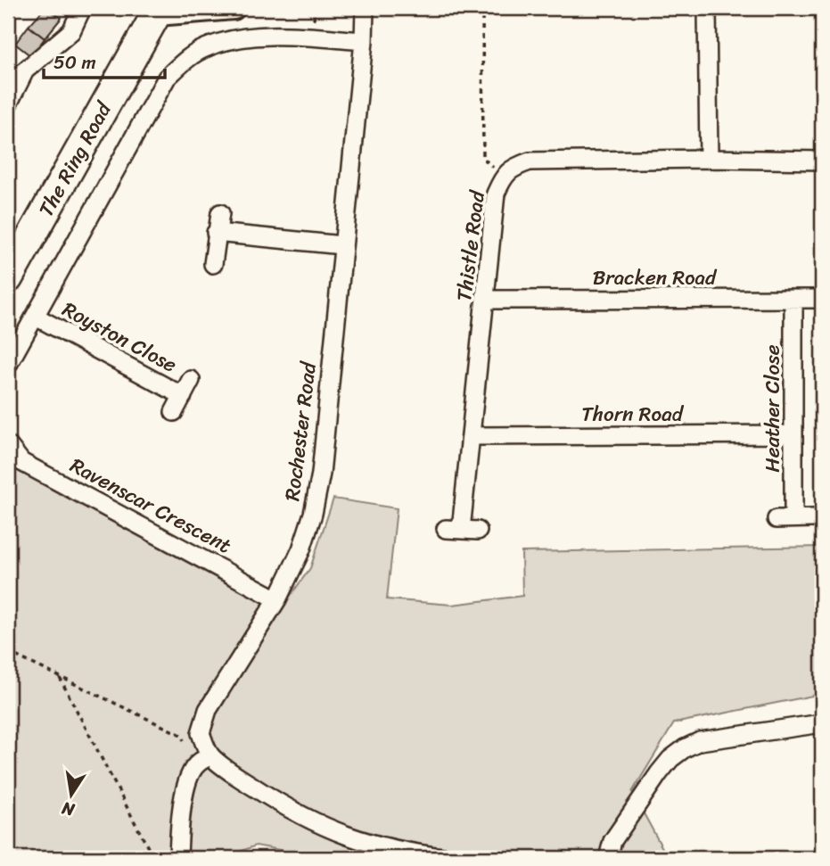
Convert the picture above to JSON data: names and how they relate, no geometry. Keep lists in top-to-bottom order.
{
  "streets": {
    "main road": ["The Ring Road"],
    "street": [
      "Thistle Road",
      "Bracken Road",
      "Royston Close",
      "Heather Close",
      "Thorn Road",
      "Rochester Road",
      "Ravenscar Crescent"
    ]
  },
  "crossings": [
    ["Thistle Road", "Bracken Road"],
    ["Thistle Road", "Thorn Road"],
    ["Bracken Road", "Heather Close"],
    ["Heather Close", "Thorn Road"],
    ["Rochester Road", "Ravenscar Crescent"]
  ],
  "scale_bar": "50 m",
  "north": "bottom"
}
